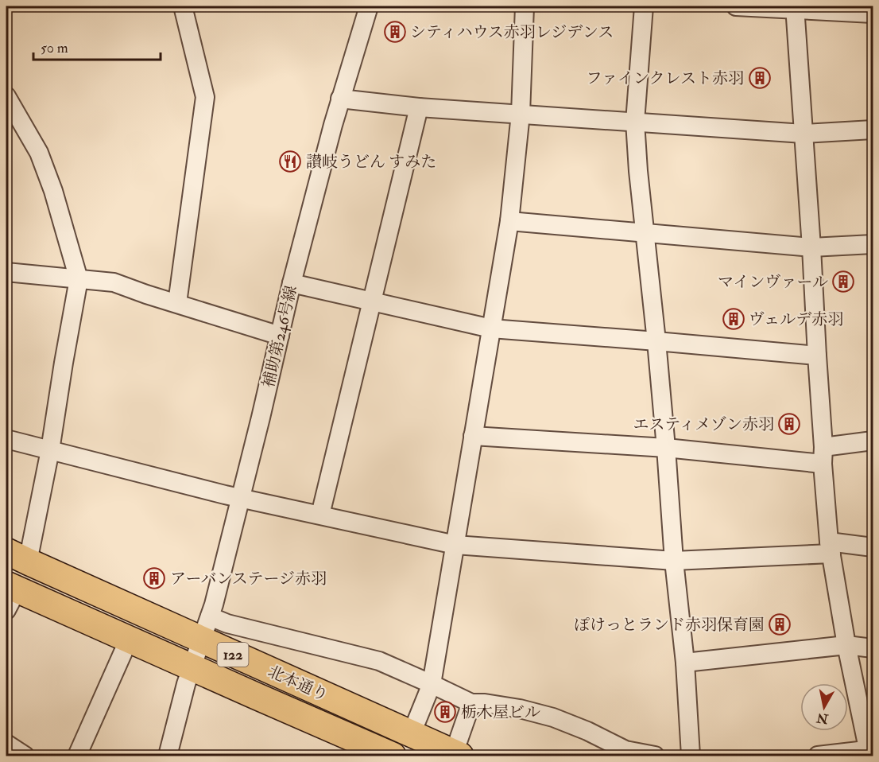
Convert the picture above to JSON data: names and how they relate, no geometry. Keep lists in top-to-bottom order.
{
  "streets": {
    "highway": ["122", "北本通り"],
    "street": ["補助第246号線"]
  },
  "crossings": [
    ["補助第246号線", "北本通り"]
  ],
  "places": {
    "building": [
      "シティハウス赤羽レジデンス",
      "ファインクレスト赤羽",
      "マインヴァール",
      "ヴェルデ赤羽",
      "エスティメゾン赤羽",
      "アーバンステージ赤羽",
      "ぽけっとランド赤羽保育園",
      "栃木屋ビル"
    ],
    "restaurant": ["讃岐うどん すみた"]
  },
  "scale_bar": "50 m",
  "north": "bottom"
}
